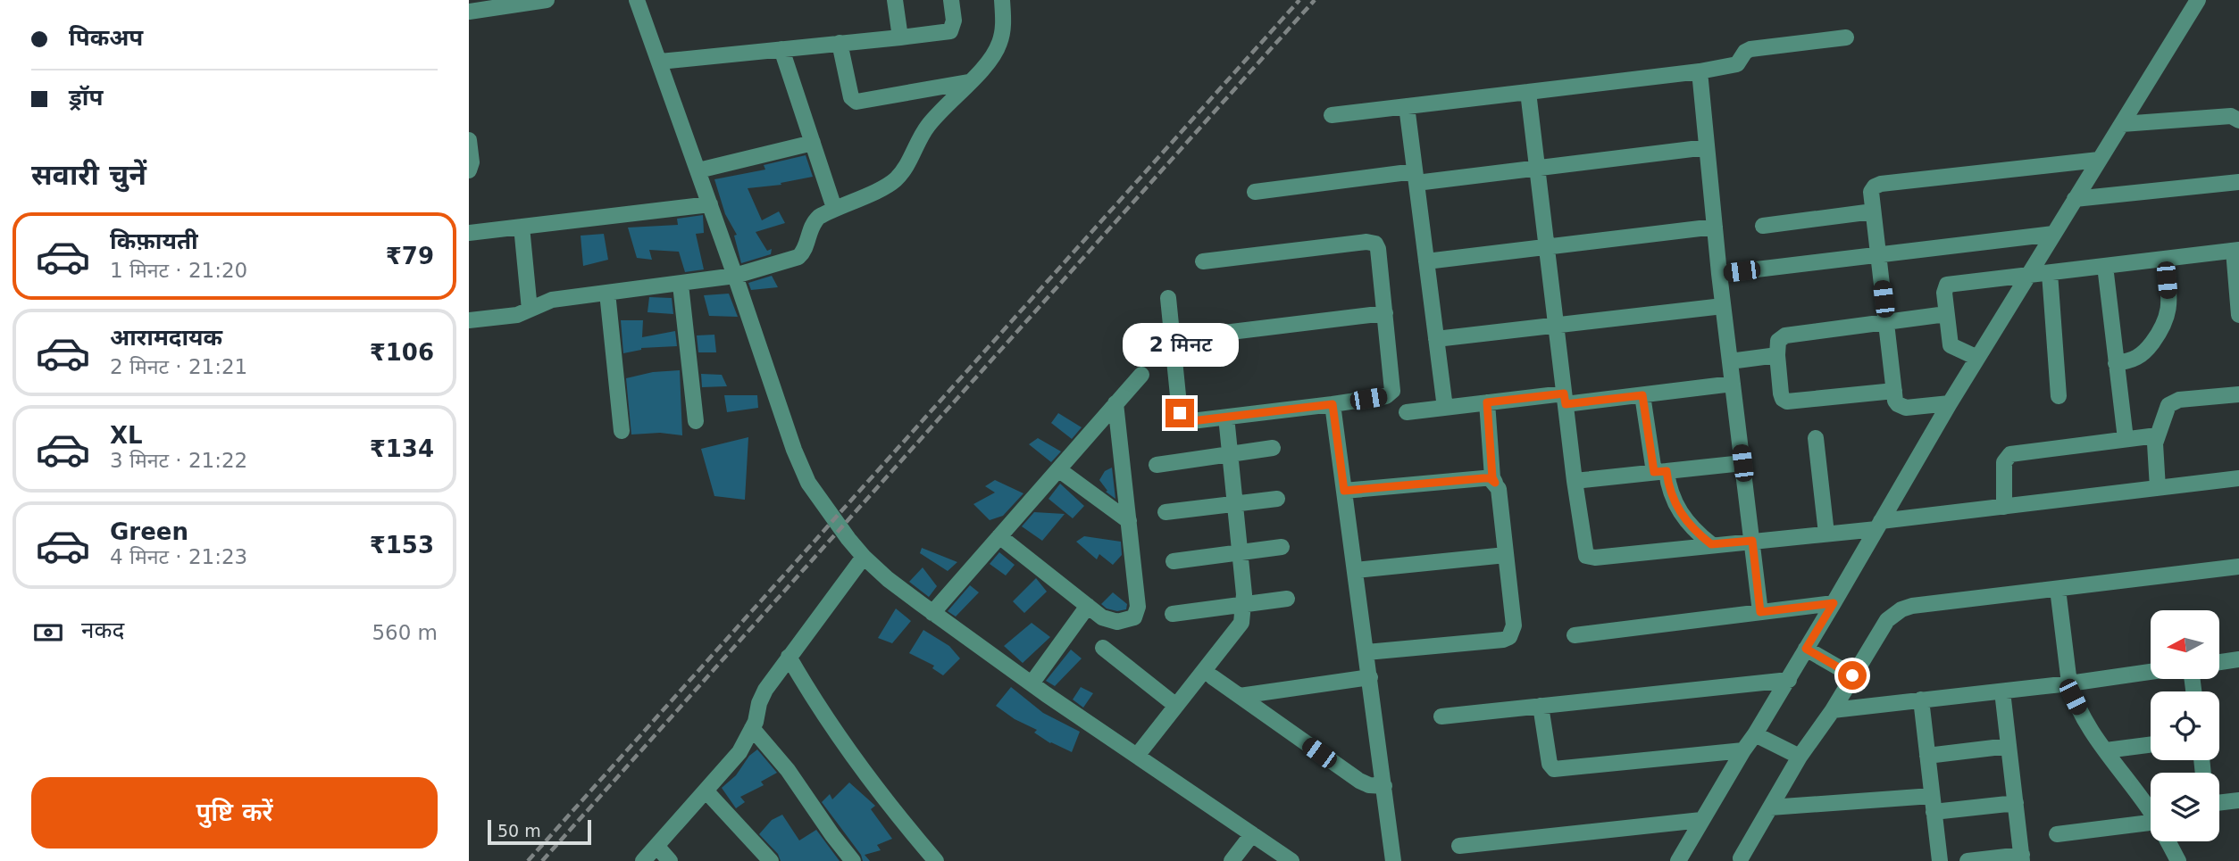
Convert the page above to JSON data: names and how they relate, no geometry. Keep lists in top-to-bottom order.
{
  "scale_bar": "50 m",
  "north": "left",
  "page": {
    "banner": ["पिकअप", "ड्रॉप"],
    "heading": "सवारी चुनें",
    "list": [
      {
        "name": "किफ़ायती",
        "note": "1 मिनट · 21:20",
        "value": "₹79"
      },
      {
        "name": "आरामदायक",
        "note": "2 मिनट · 21:21",
        "value": "₹106"
      },
      {
        "name": "XL",
        "note": "3 मिनट · 21:22",
        "value": "₹134"
      },
      {
        "name": "Green",
        "note": "4 मिनट · 21:23",
        "value": "₹153"
      }
    ],
    "bubble": "2 मिनट",
    "pay": ["नकद", "560 m"],
    "buttons": "पुष्टि करें",
    "scale": "50 m"
  }
}
